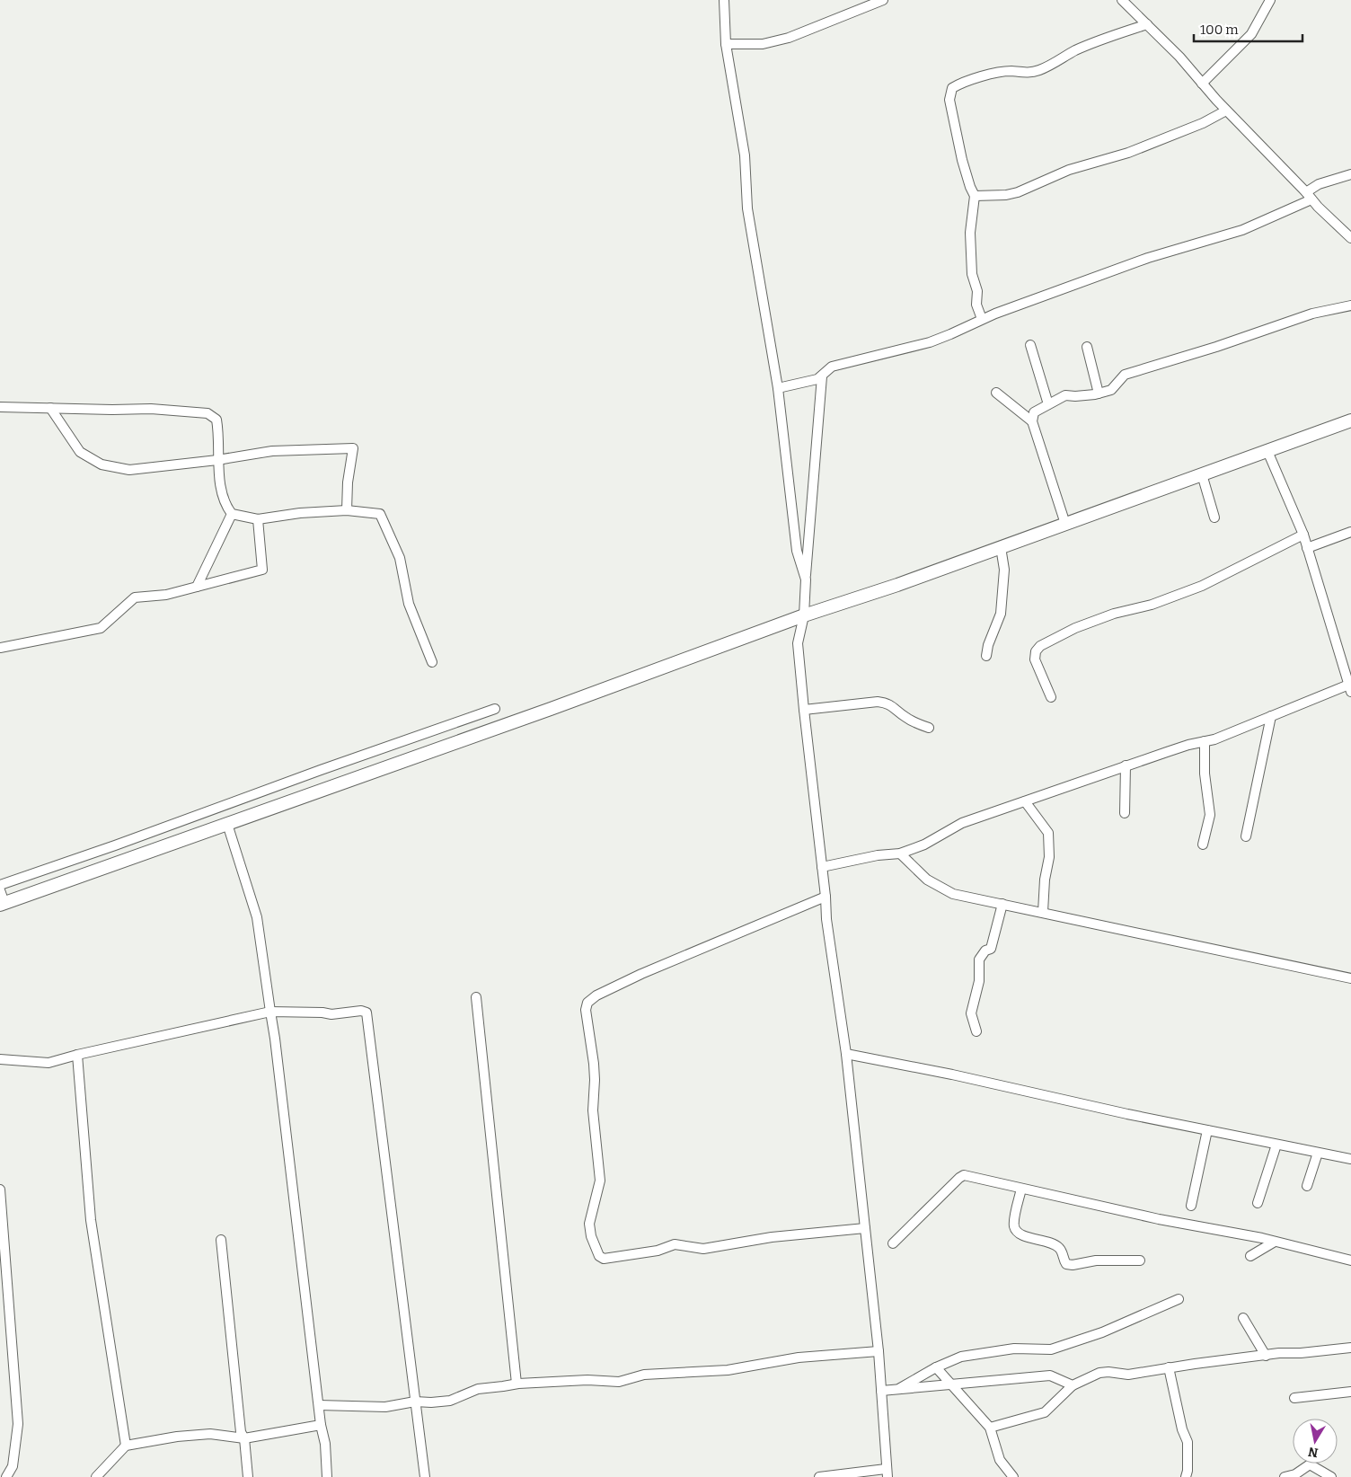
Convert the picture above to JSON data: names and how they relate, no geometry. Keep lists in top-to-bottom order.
{
  "scale_bar": "100 m",
  "north": "bottom"
}
